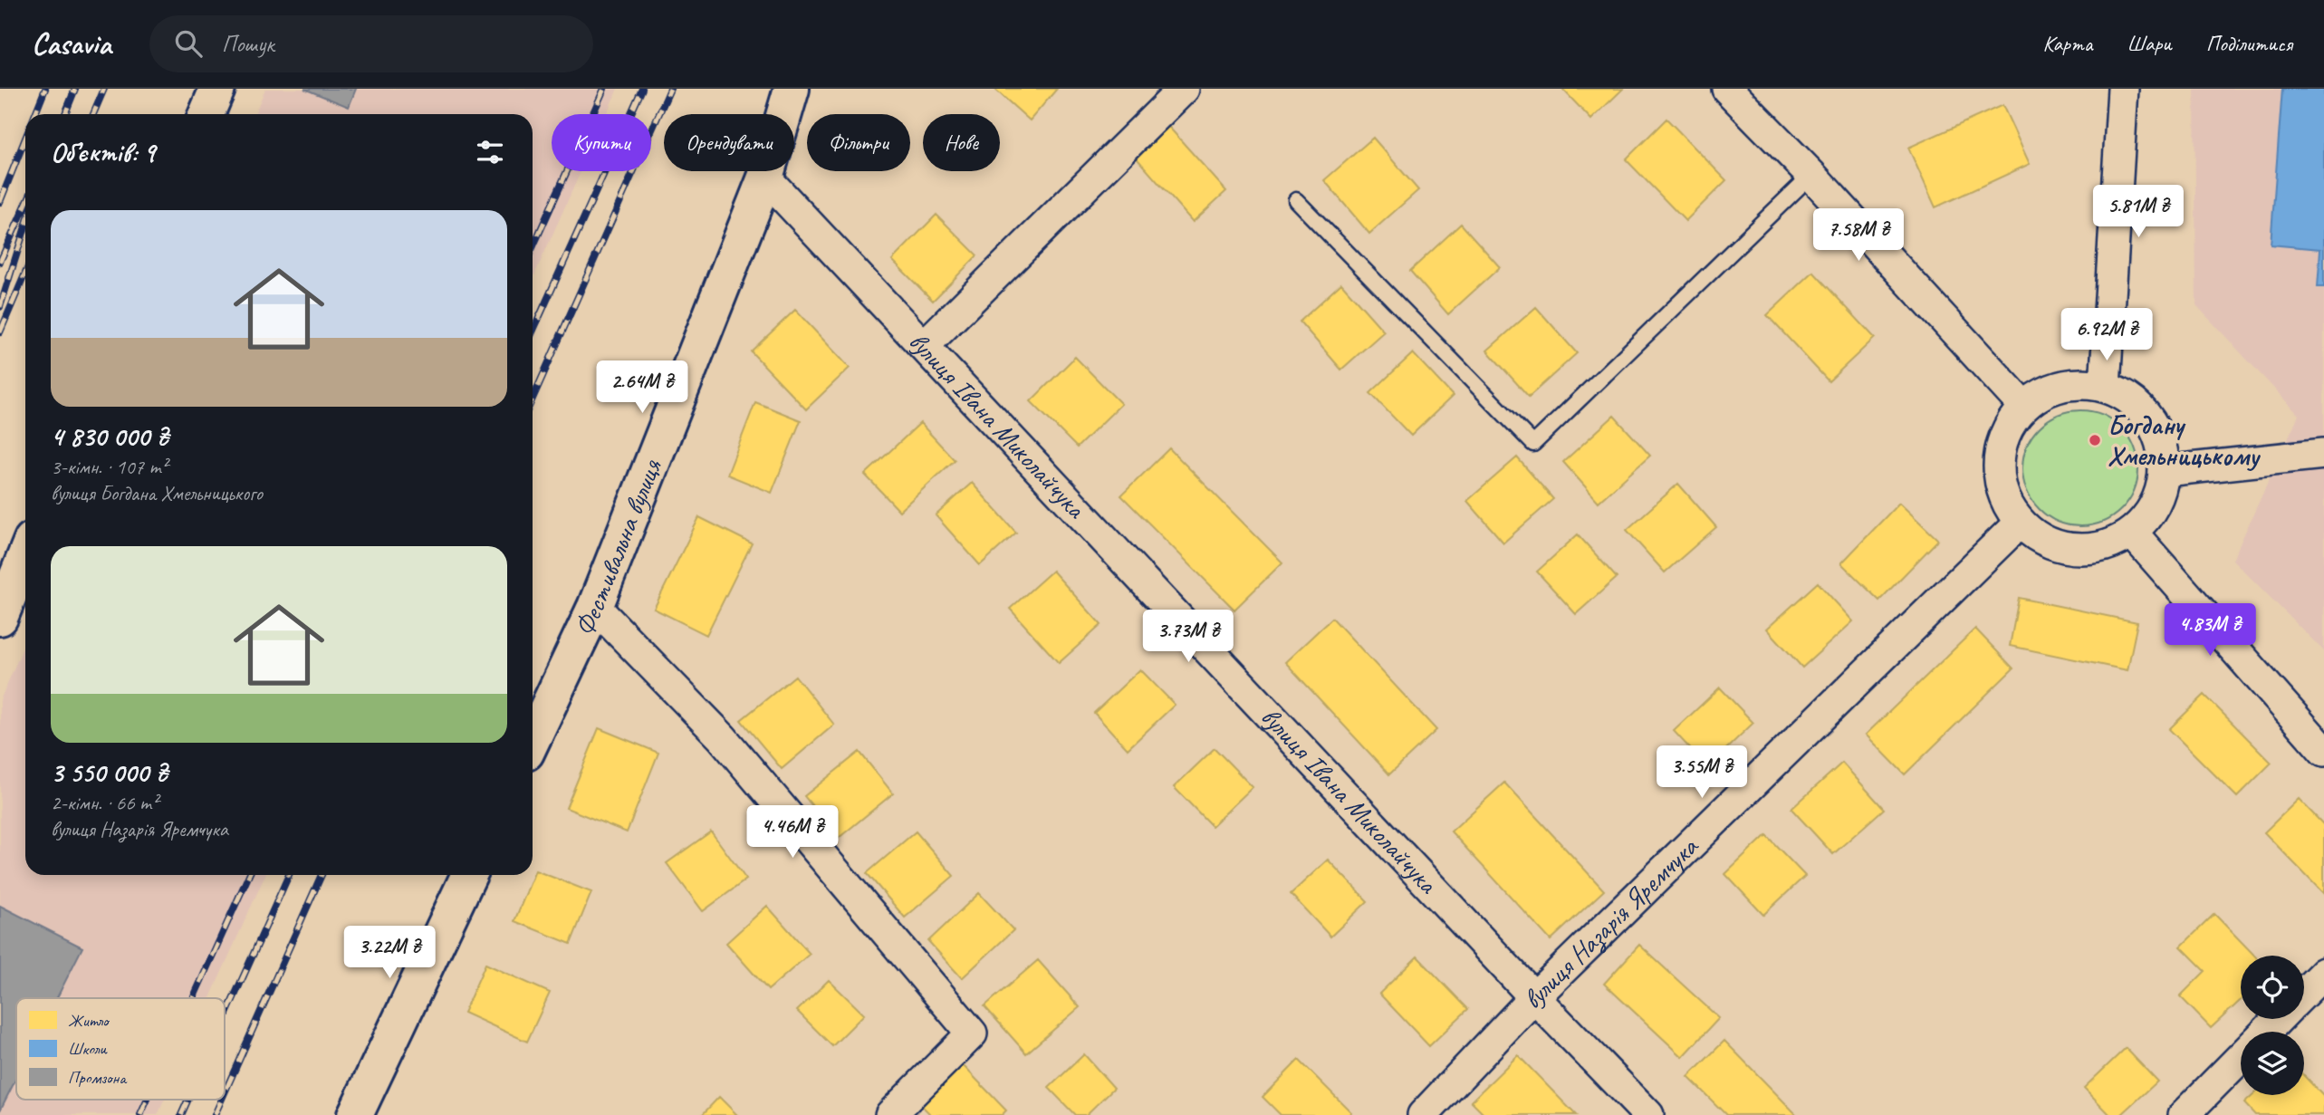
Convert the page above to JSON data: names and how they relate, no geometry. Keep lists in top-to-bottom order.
{
  "streets": {
    "main road": ["Фестивальна вулиця"],
    "street": ["вулиця Івана Миколайчука", "вулиця Назарія Яремчука"]
  },
  "crossings": [
    ["вулиця Івана Миколайчука", "Фестивальна вулиця"],
    ["вулиця Івана Миколайчука", "вулиця Назарія Яремчука"]
  ],
  "places": ["Богдану Хмельницькому"],
  "legend": ["Житло", "Школи", "Промзона"],
  "page": {
    "header": "Casavia",
    "search": "Пошук",
    "nav": ["Карта", "Шари", "Поділитися"],
    "chip": [
      "Купити",
      "Орендувати",
      "Фільтри",
      "Нове"
    ],
    "heading": "Об’єктів: 9",
    "price": [
      "5.81M ₴",
      "7.58M ₴",
      "6.92M ₴",
      "2.64M ₴",
      "4.83M ₴",
      "3.73M ₴",
      "3.55M ₴",
      "4.46M ₴",
      "3.22M ₴"
    ],
    "list": [
      {
        "name": "4 830 000 ₴",
        "note": "3-кімн. · 107 m² · вулиця Богдана Хмельницького"
      },
      {
        "name": "3 550 000 ₴",
        "note": "2-кімн. · 66 m² · вулиця Назарія Яремчука"
      }
    ]
  }
}
